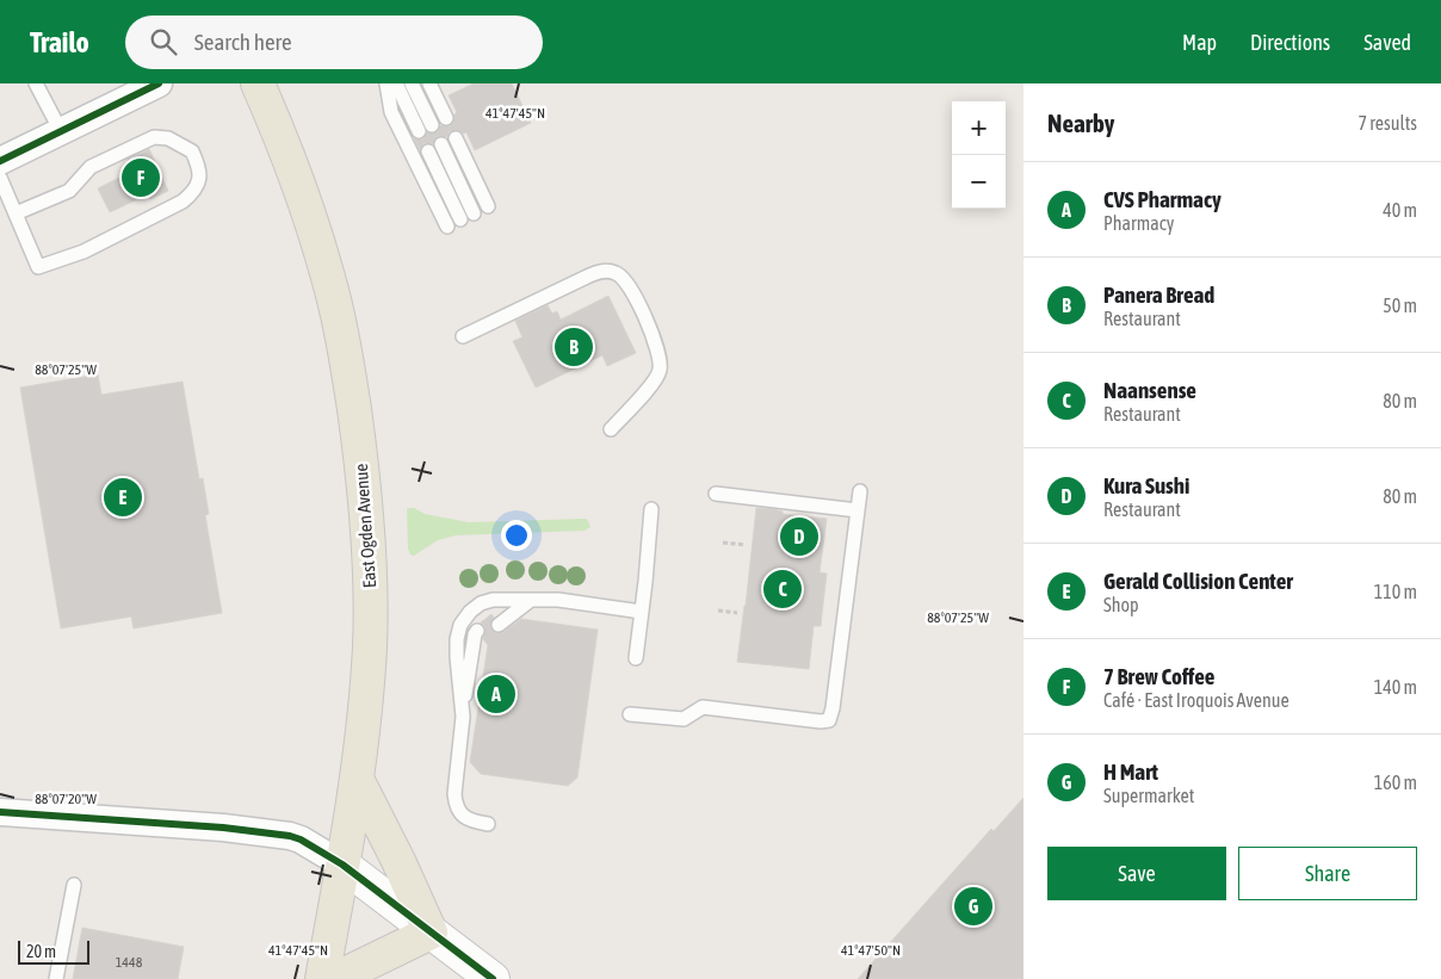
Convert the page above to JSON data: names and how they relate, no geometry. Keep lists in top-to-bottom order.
{
  "streets": {
    "main road": ["East Ogden Avenue"]
  },
  "house_numbers": ["1448"],
  "scale_bar": "20 m",
  "page": {
    "header": "Trailo",
    "search": "Search here",
    "nav": ["Map", "Directions", "Saved"],
    "heading": ["Nearby", "7 results"],
    "map_buttons": ["+", "−"],
    "pins": [
      "F",
      "B",
      "E",
      "D",
      "C",
      "A",
      "G"
    ],
    "list": [
      {
        "mark": "A",
        "name": "CVS Pharmacy",
        "note": "Pharmacy",
        "value": "40 m"
      },
      {
        "mark": "B",
        "name": "Panera Bread",
        "note": "Restaurant",
        "value": "50 m"
      },
      {
        "mark": "C",
        "name": "Naansense",
        "note": "Restaurant",
        "value": "80 m"
      },
      {
        "mark": "D",
        "name": "Kura Sushi",
        "note": "Restaurant",
        "value": "80 m"
      },
      {
        "mark": "E",
        "name": "Gerald Collision Center",
        "note": "Shop",
        "value": "110 m"
      },
      {
        "mark": "F",
        "name": "7 Brew Coffee",
        "note": "Café · East Iroquois Avenue",
        "value": "140 m"
      },
      {
        "mark": "G",
        "name": "H Mart",
        "note": "Supermarket",
        "value": "160 m"
      }
    ],
    "buttons": ["Save", "Share"],
    "scale": "20 m"
  },
  "coordinates": [
    "41°47'45\"N",
    "88°07'25\"W",
    "88°07'20\"W",
    "41°47'50\"N"
  ]
}
